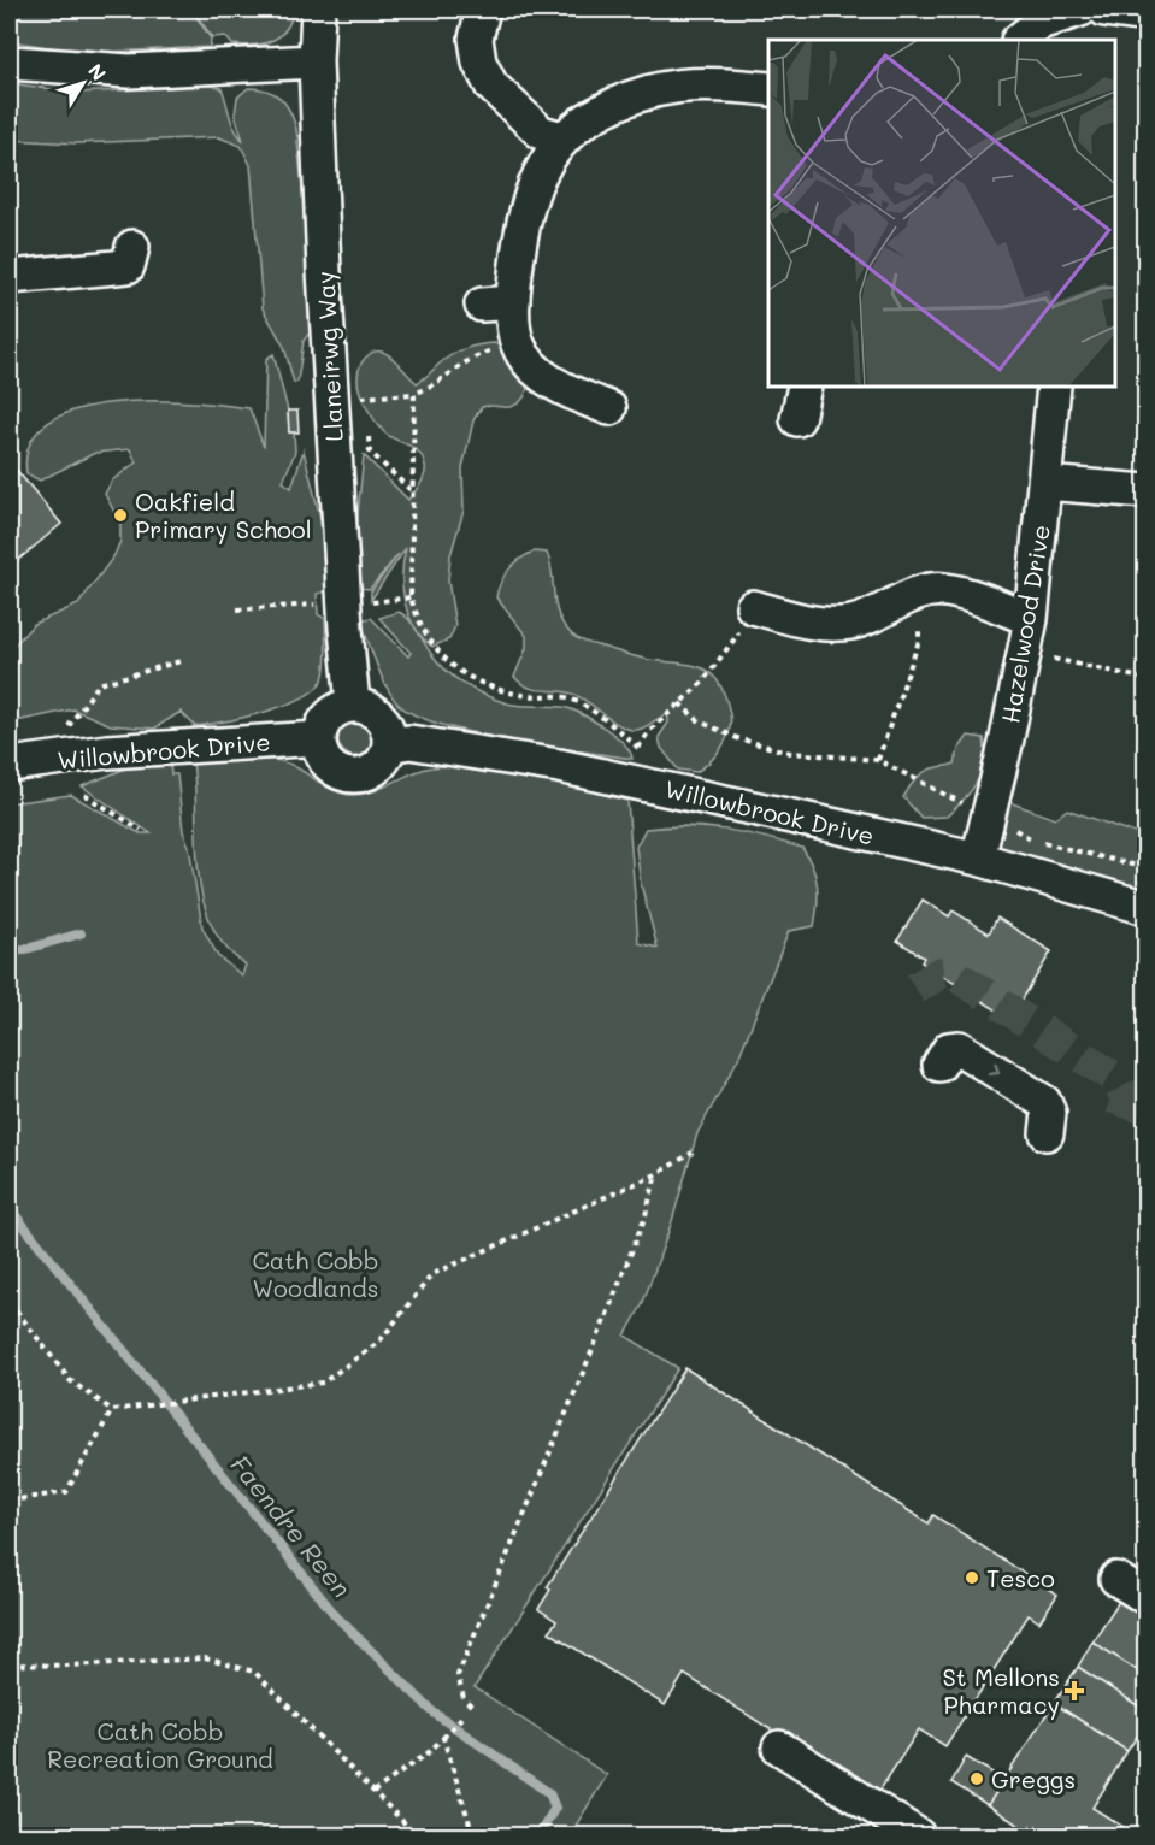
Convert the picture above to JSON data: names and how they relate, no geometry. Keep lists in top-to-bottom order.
{
  "streets": {
    "street": ["Llaneirwg Way", "Hazelwood Drive", "Willowbrook Drive"]
  },
  "crossings": [
    ["Llaneirwg Way", "Willowbrook Drive"],
    ["Hazelwood Drive", "Willowbrook Drive"]
  ],
  "water": ["Faendre Reen"],
  "parks": ["Cath Cobb Woodlands", "Cath Cobb Recreation Ground"],
  "places": {
    "other": ["Oakfield Primary School", "Tesco", "Greggs"],
    "health": ["St Mellons Pharmacy"]
  },
  "north": "top right"
}
